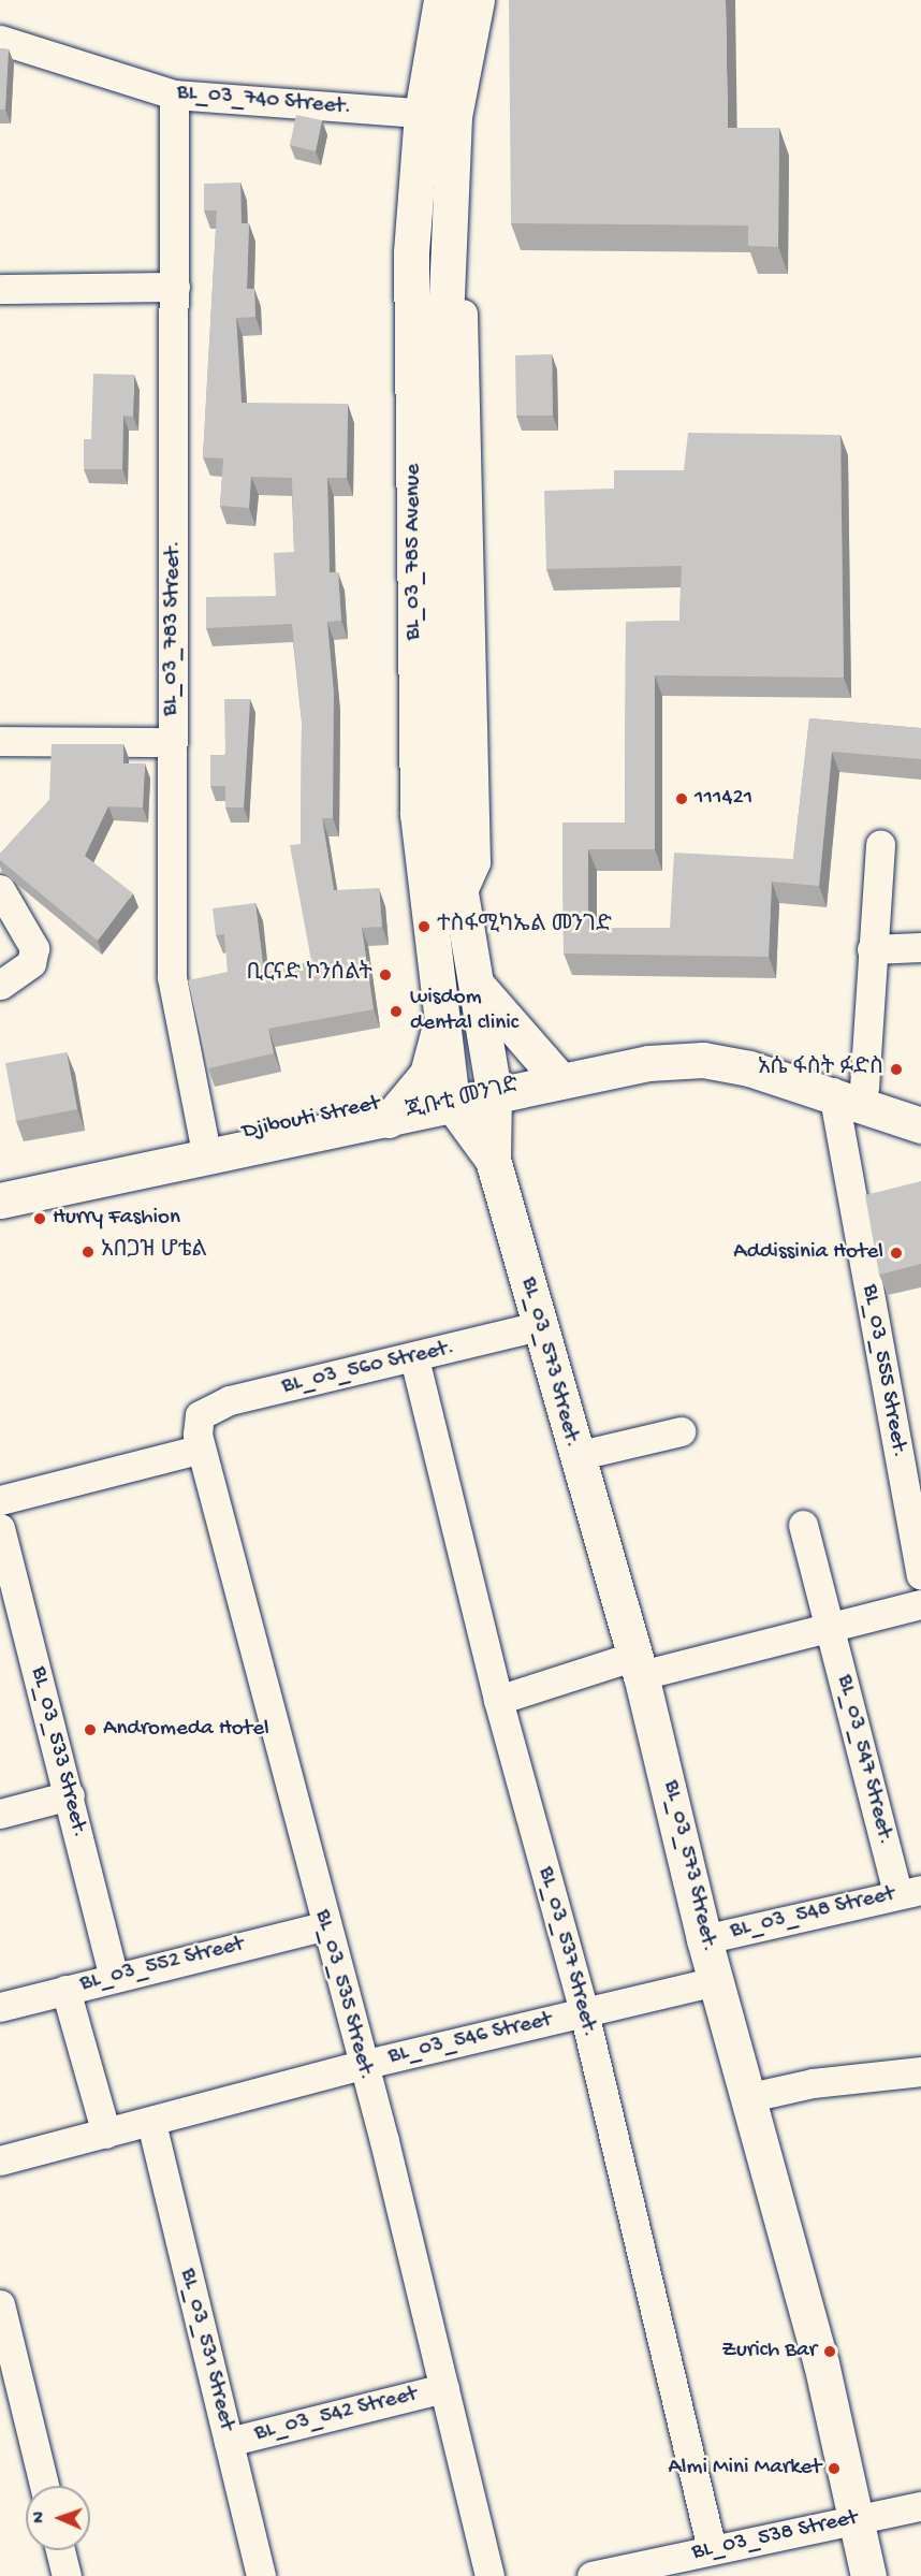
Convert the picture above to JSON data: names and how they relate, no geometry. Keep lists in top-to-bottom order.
{
  "streets": {
    "main road": [
      "BL_03_785 Avenue",
      "ጂቡቲ መንገድ",
      "Djibouti Street",
      "BL_03_573 Street."
    ],
    "street": [
      "BL_03_740 Street.",
      "BL_03_783 Street.",
      "BL_03_560 Street.",
      "BL_03_555 Street.",
      "BL_03_533 Street.",
      "BL_03_547 Street.",
      "BL_03_548 Street",
      "BL_03_537 Street.",
      "BL_03_552 Street",
      "BL_03_535 Street.",
      "BL_03_546 Street",
      "BL_03_531 Street",
      "BL_03_542 Street",
      "BL_03_538 Street"
    ]
  },
  "crossings": [
    ["BL_03_740 Street.", "BL_03_785 Avenue"],
    ["BL_03_740 Street.", "BL_03_783 Street."],
    ["BL_03_785 Avenue", "ጂቡቲ መንገድ"],
    ["BL_03_785 Avenue", "Djibouti Street"],
    ["BL_03_785 Avenue", "BL_03_573 Street."],
    ["BL_03_783 Street.", "Djibouti Street"],
    ["ጂቡቲ መንገድ", "Djibouti Street"],
    ["ጂቡቲ መንገድ", "BL_03_555 Street."],
    ["BL_03_573 Street.", "BL_03_560 Street."],
    ["BL_03_573 Street.", "BL_03_548 Street"],
    ["BL_03_573 Street.", "BL_03_546 Street"],
    ["BL_03_573 Street.", "BL_03_538 Street"],
    ["BL_03_560 Street.", "BL_03_537 Street."],
    ["BL_03_560 Street.", "BL_03_535 Street."],
    ["BL_03_533 Street.", "BL_03_552 Street"],
    ["BL_03_547 Street.", "BL_03_548 Street"],
    ["BL_03_537 Street.", "BL_03_546 Street"],
    ["BL_03_537 Street.", "BL_03_538 Street"],
    ["BL_03_552 Street", "BL_03_535 Street."],
    ["BL_03_535 Street.", "BL_03_546 Street"],
    ["BL_03_535 Street.", "BL_03_542 Street"],
    ["BL_03_546 Street", "BL_03_531 Street"],
    ["BL_03_531 Street", "BL_03_542 Street"]
  ],
  "places": [
    "111421",
    "ተስፋሚካኤል መንገድ",
    "ቢርናድ ኮንሰልት",
    "wisdom dental clinic",
    "አሴ ፋስት ፉድስ",
    "Hurry Fashion",
    "አበጋዝ ሆቴል",
    "Addissinia Hotel",
    "Andromeda Hotel",
    "Zurich Bar",
    "Almi Mini Market"
  ],
  "north": "left"
}
